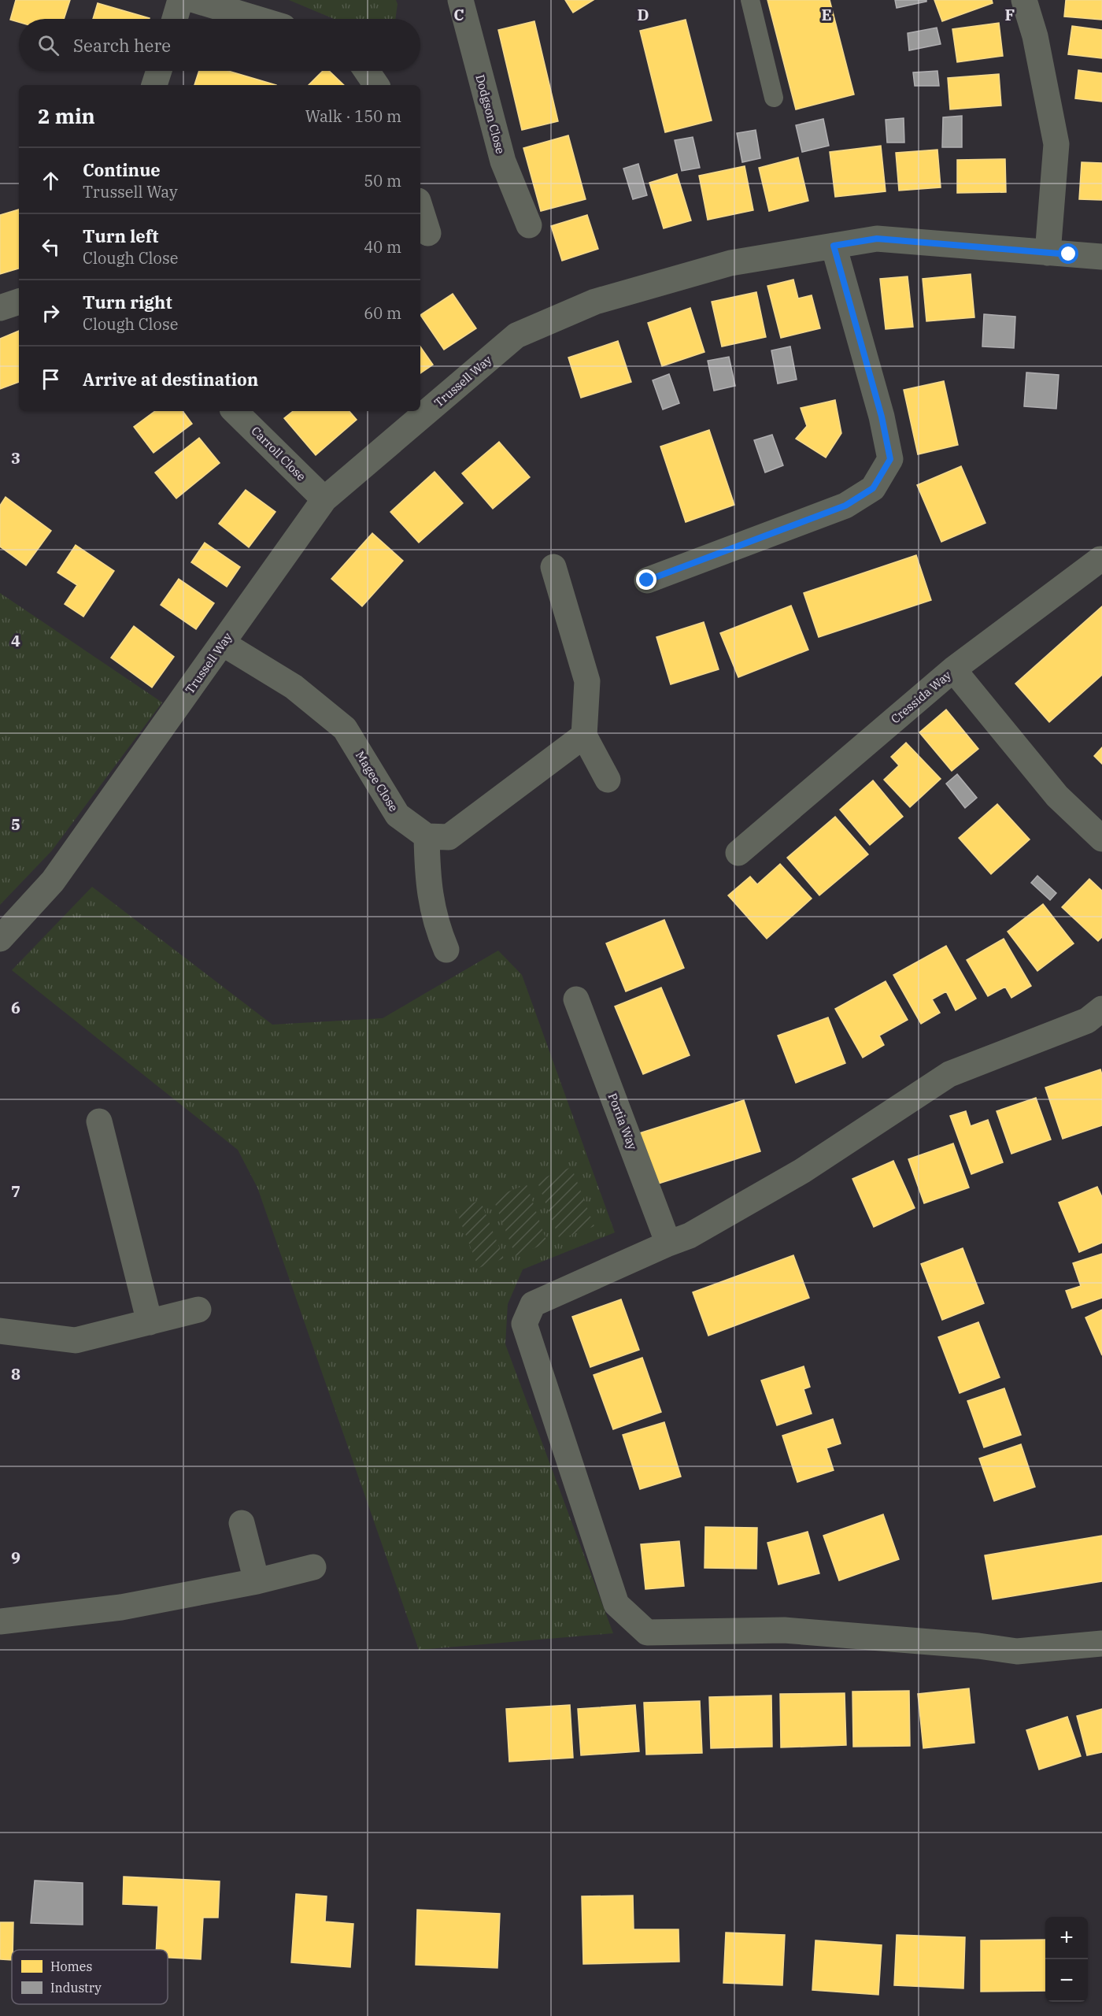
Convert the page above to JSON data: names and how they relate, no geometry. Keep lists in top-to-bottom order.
{
  "streets": {
    "street": [
      "Dodgson Close",
      "Trussell Way",
      "Carroll Close",
      "Cressida Way",
      "Magee Close",
      "Portia Way"
    ]
  },
  "crossings": [
    ["Trussell Way", "Carroll Close"],
    ["Trussell Way", "Magee Close"]
  ],
  "legend": ["Homes", "Industry"],
  "page": {
    "search": "Search here",
    "heading": ["2 min", "Walk · 150 m"],
    "list": [
      ["Continue", "Trussell Way", "50 m"],
      ["Turn left", "Clough Close", "40 m"],
      ["Turn right", "Clough Close", "60 m"],
      "Arrive at destination"
    ],
    "map_buttons": ["+", "−"]
  },
  "grid": {
    "columns": [
      "C",
      "D",
      "E",
      "F"
    ],
    "rows": [
      "3",
      "4",
      "5",
      "6",
      "7",
      "8",
      "9"
    ]
  }
}
